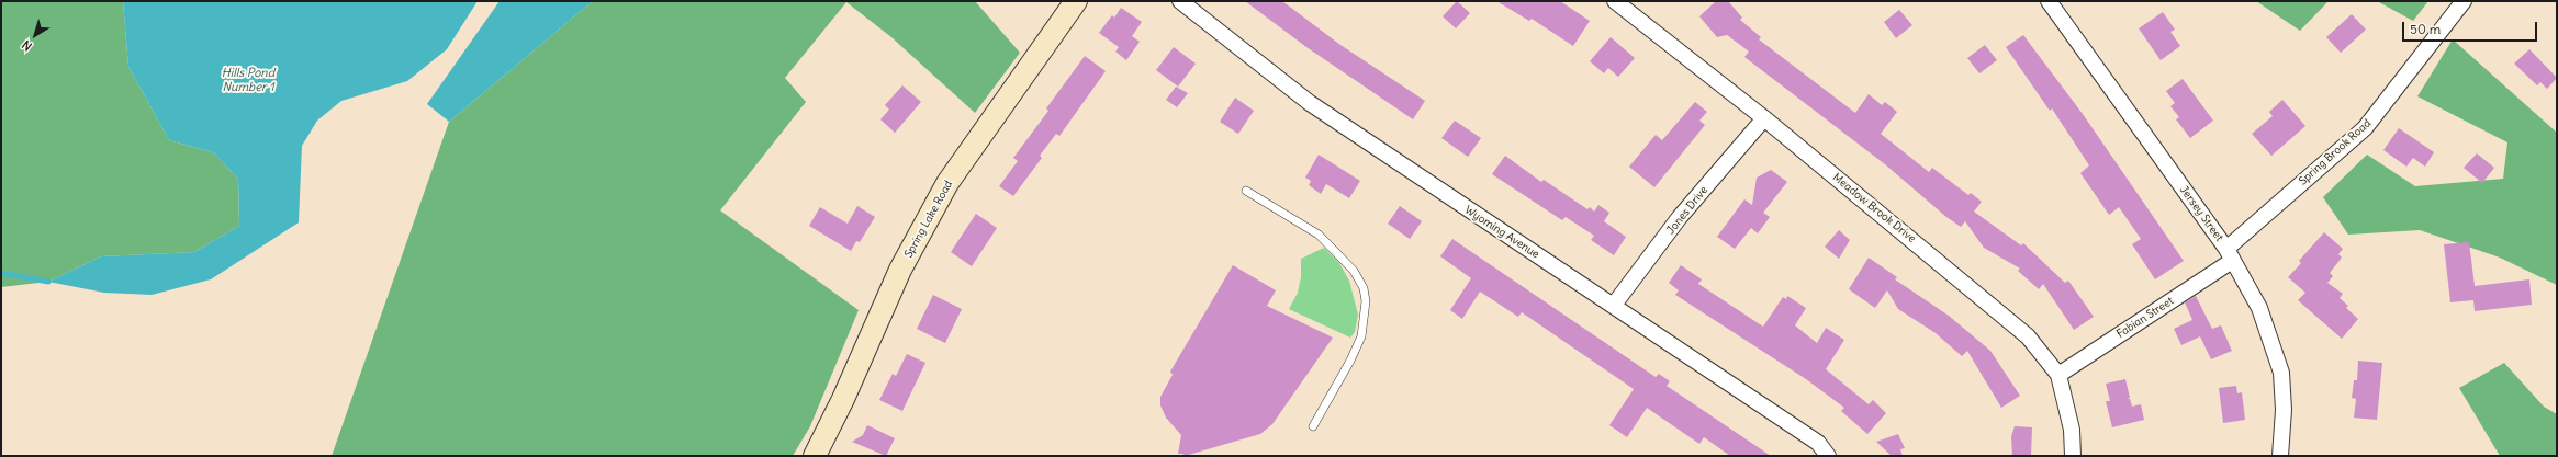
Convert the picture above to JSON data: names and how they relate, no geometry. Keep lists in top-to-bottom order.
{
  "streets": {
    "main road": ["Spring Lake Road"],
    "street": [
      "Spring Brook Road",
      "Meadow Brook Drive",
      "Jones Drive",
      "Jersey Street",
      "Wyoming Avenue",
      "Fabian Street"
    ]
  },
  "crossings": [
    ["Spring Brook Road", "Jersey Street"],
    ["Spring Brook Road", "Fabian Street"],
    ["Meadow Brook Drive", "Jones Drive"],
    ["Meadow Brook Drive", "Fabian Street"],
    ["Jones Drive", "Wyoming Avenue"],
    ["Jersey Street", "Fabian Street"]
  ],
  "water": ["Hills Pond Number 1"],
  "scale_bar": "50 m",
  "north": "bottom left"
}
